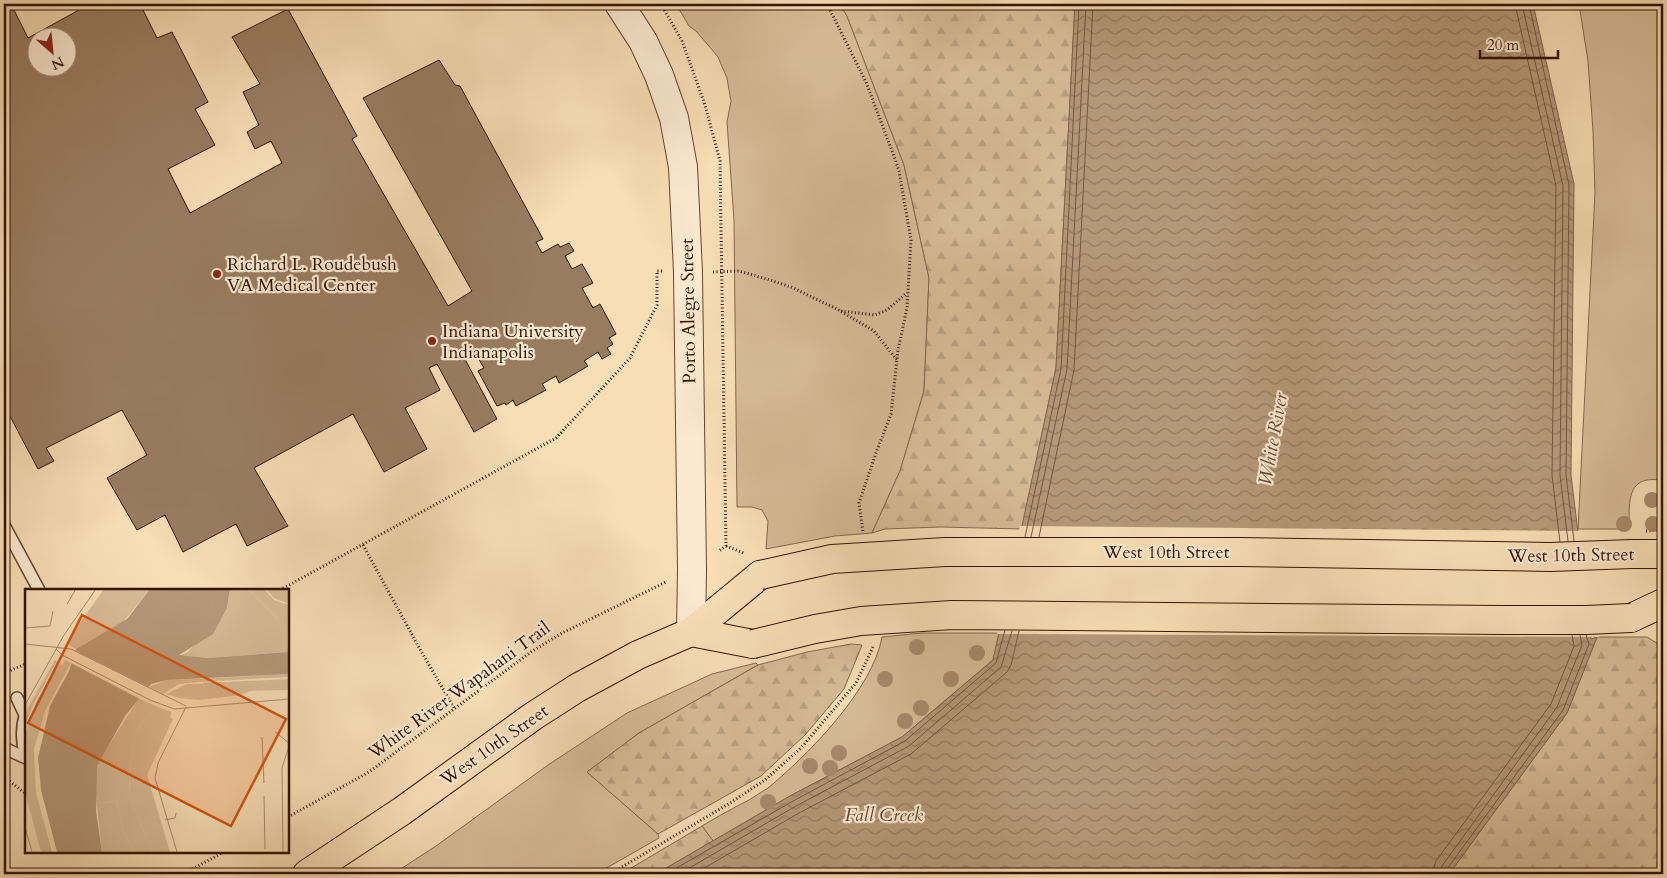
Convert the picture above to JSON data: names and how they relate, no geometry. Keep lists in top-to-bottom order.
{
  "streets": {
    "main road": ["West 10th Street"],
    "street": ["Porto Alegre Street"],
    "path": ["White River Wapahani Trail"]
  },
  "crossings": [
    ["Porto Alegre Street", "West 10th Street"],
    ["Porto Alegre Street", "White River Wapahani Trail"]
  ],
  "water": ["White River", "Fall Creek"],
  "places": ["Richard L. Roudebush VA Medical Center", "Indiana University Indianapolis"],
  "scale_bar": "20 m",
  "north": "bottom right"
}
